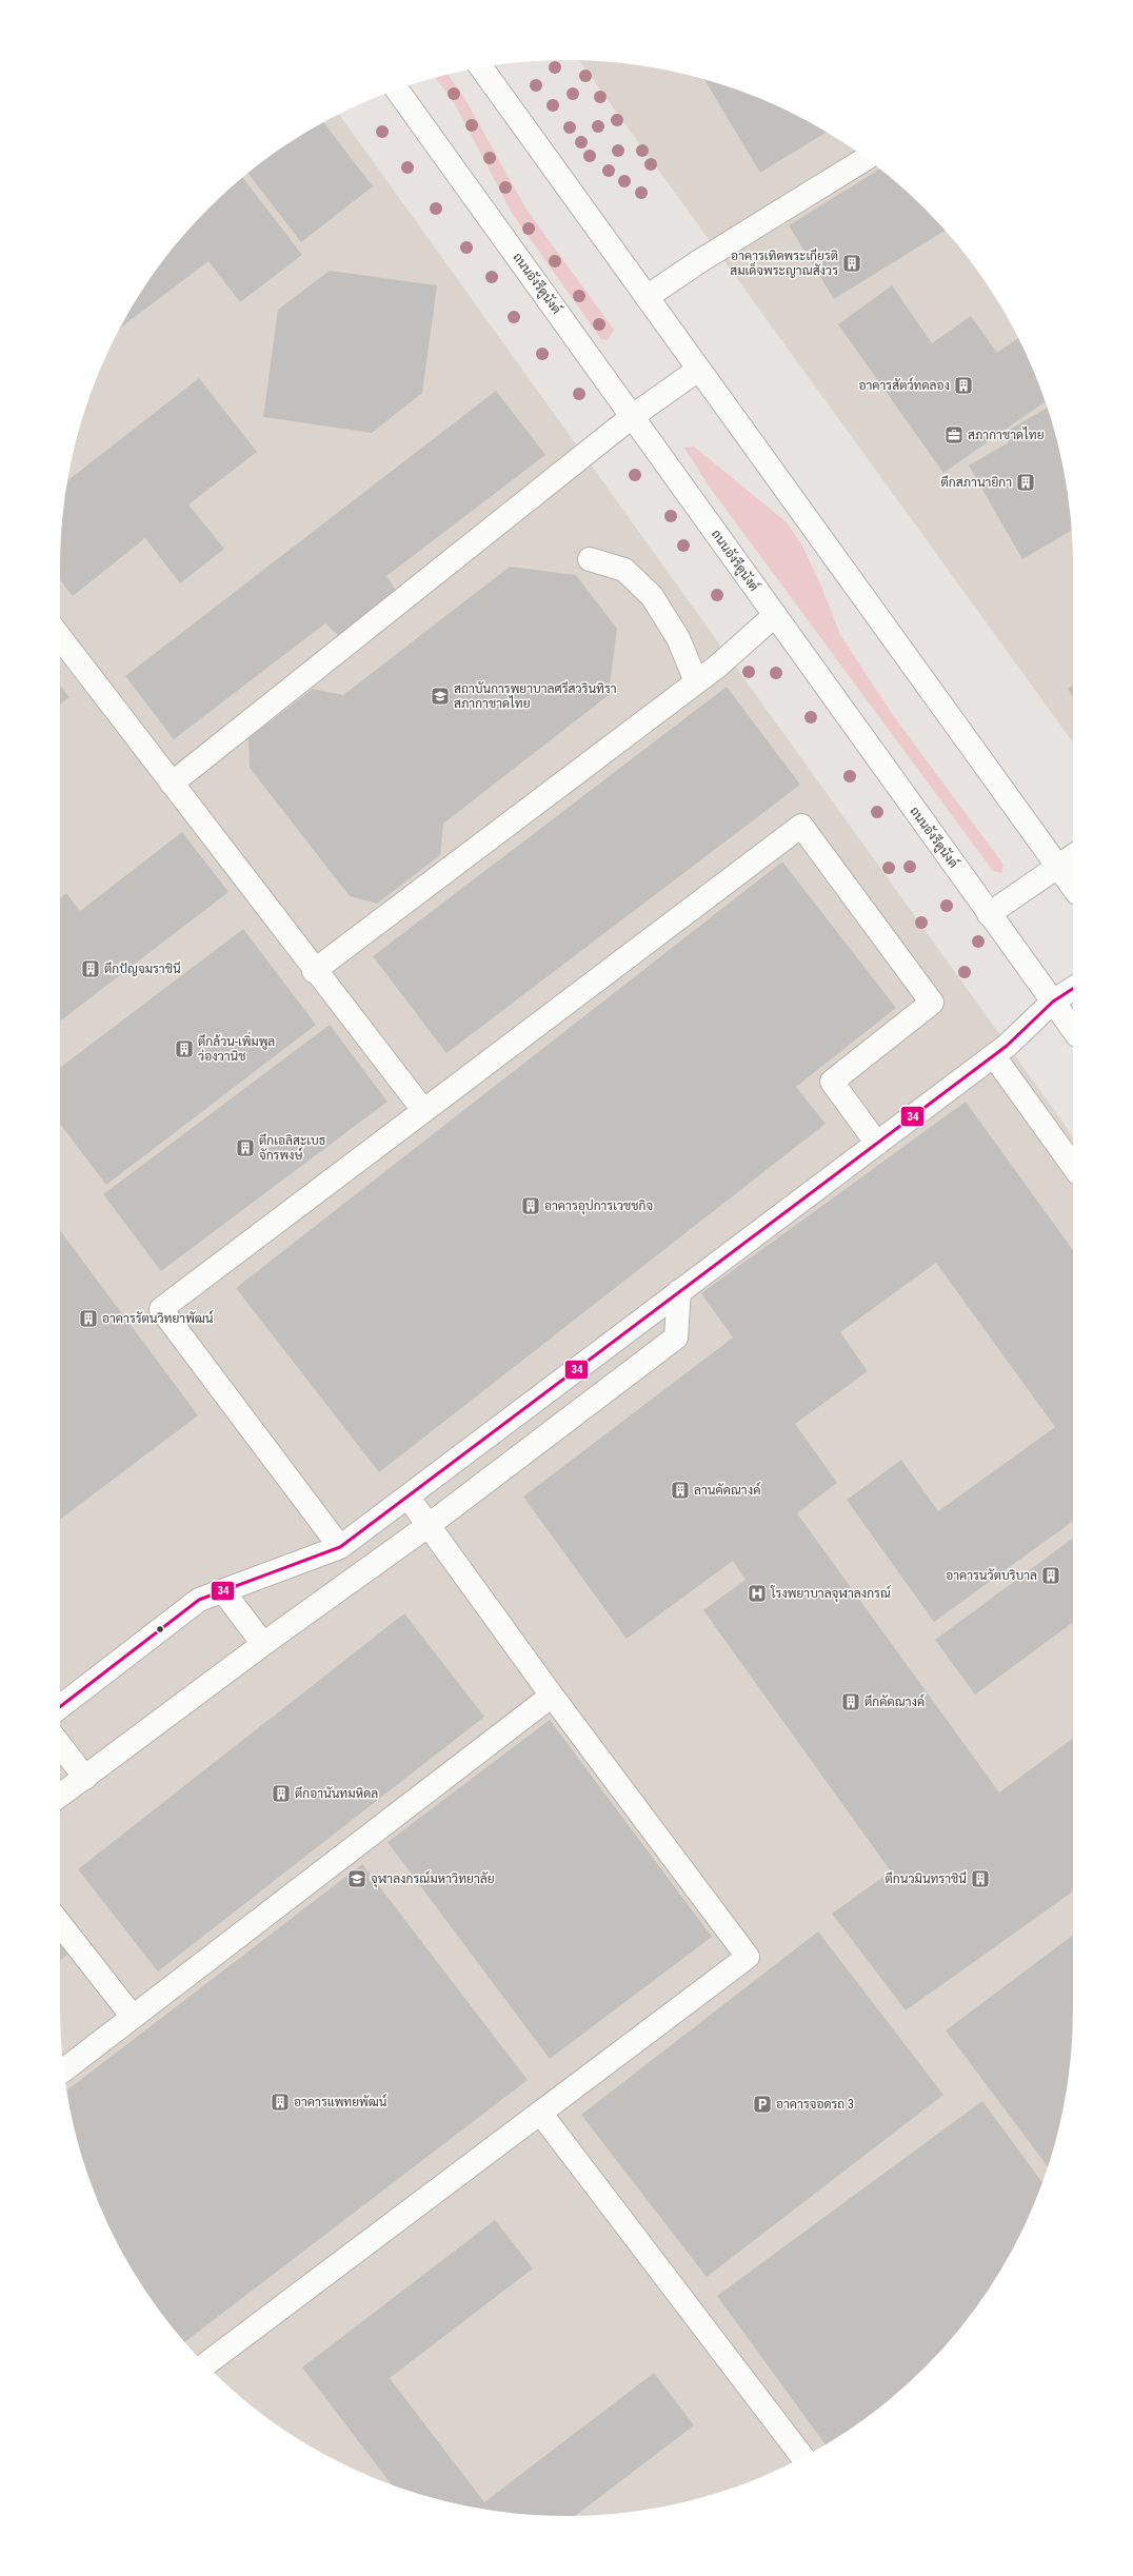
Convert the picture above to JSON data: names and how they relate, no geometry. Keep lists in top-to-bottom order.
{
  "streets": {
    "street": ["ถนนอังรีดูนังต์"]
  },
  "places": {
    "building": [
      "อาคารเทิดพระเกียรติ สมเด็จพระญาณสังวร",
      "อาคารสัตว์ทดลอง",
      "ตึกสภานายิกา",
      "ตึกปัญจมราชินี",
      "ตึกล้วน-เพิ่มพูล ว่องวานิช",
      "ตึกเอลิสะเบธ จักรพงษ์",
      "อาคารอุปการเวชชกิจ",
      "อาคารรัตนวิทยาพัฒน์",
      "ลานคัคณางค์",
      "อาคารนวัตบริบาล",
      "ตึกคัคณางค์",
      "ตึกอานันทมหิดล",
      "ตึกนวมินทราชินี",
      "อาคารแพทยพัฒน์"
    ],
    "office": ["สภากาชาดไทย"],
    "school or university": ["สถาบันการพยาบาลศรีสวรินทิรา สภากาชาดไทย", "จุฬาลงกรณ์มหาวิทยาลัย"],
    "hospital": ["โรงพยาบาลจุฬาลงกรณ์"],
    "parking": ["อาคารจอดรถ 3"]
  },
  "lines": ["transit line 34"]
}
